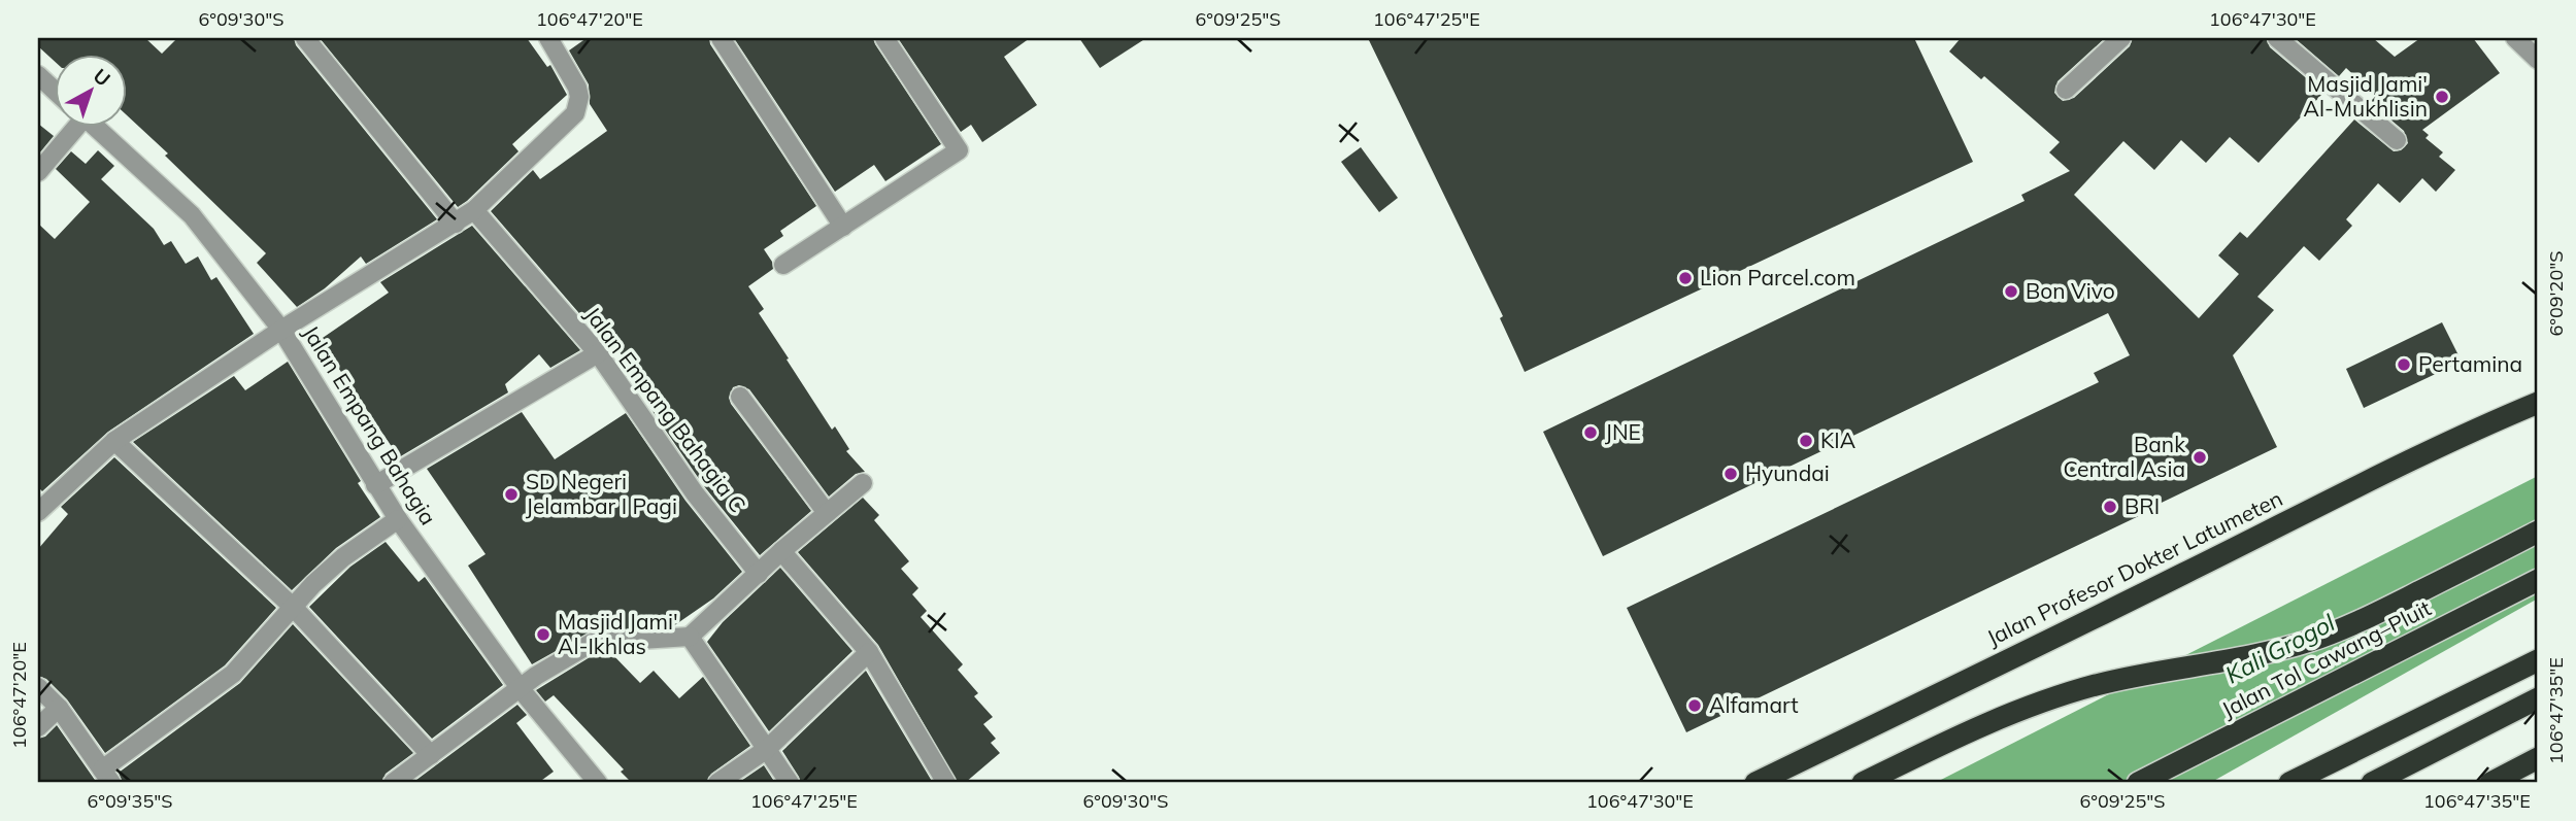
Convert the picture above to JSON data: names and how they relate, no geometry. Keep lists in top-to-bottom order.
{
  "streets": {
    "highway": ["Jalan Profesor Dokter Latumeten", "Jalan Tol Cawang–Pluit"],
    "street": ["Jalan Empang Bahagia C", "Jalan Empang Bahagia"]
  },
  "water": ["Kali Grogol"],
  "places": [
    "Masjid Jami' Al-Mukhlisin",
    "Lion Parcel.com",
    "Bon Vivo",
    "Pertamina",
    "JNE",
    "KIA",
    "Bank Central Asia",
    "Hyundai",
    "SD Negeri Jelambar I Pagi",
    "BRI",
    "Masjid Jami' Al-Ikhlas",
    "Alfamart"
  ],
  "north": "top right",
  "coordinates": [
    "6°09'30\"S",
    "106°47'20\"E",
    "6°09'25\"S",
    "106°47'25\"E",
    "106°47'30\"E",
    "6°09'20\"S",
    "106°47'35\"E",
    "6°09'35\"S"
  ]
}
